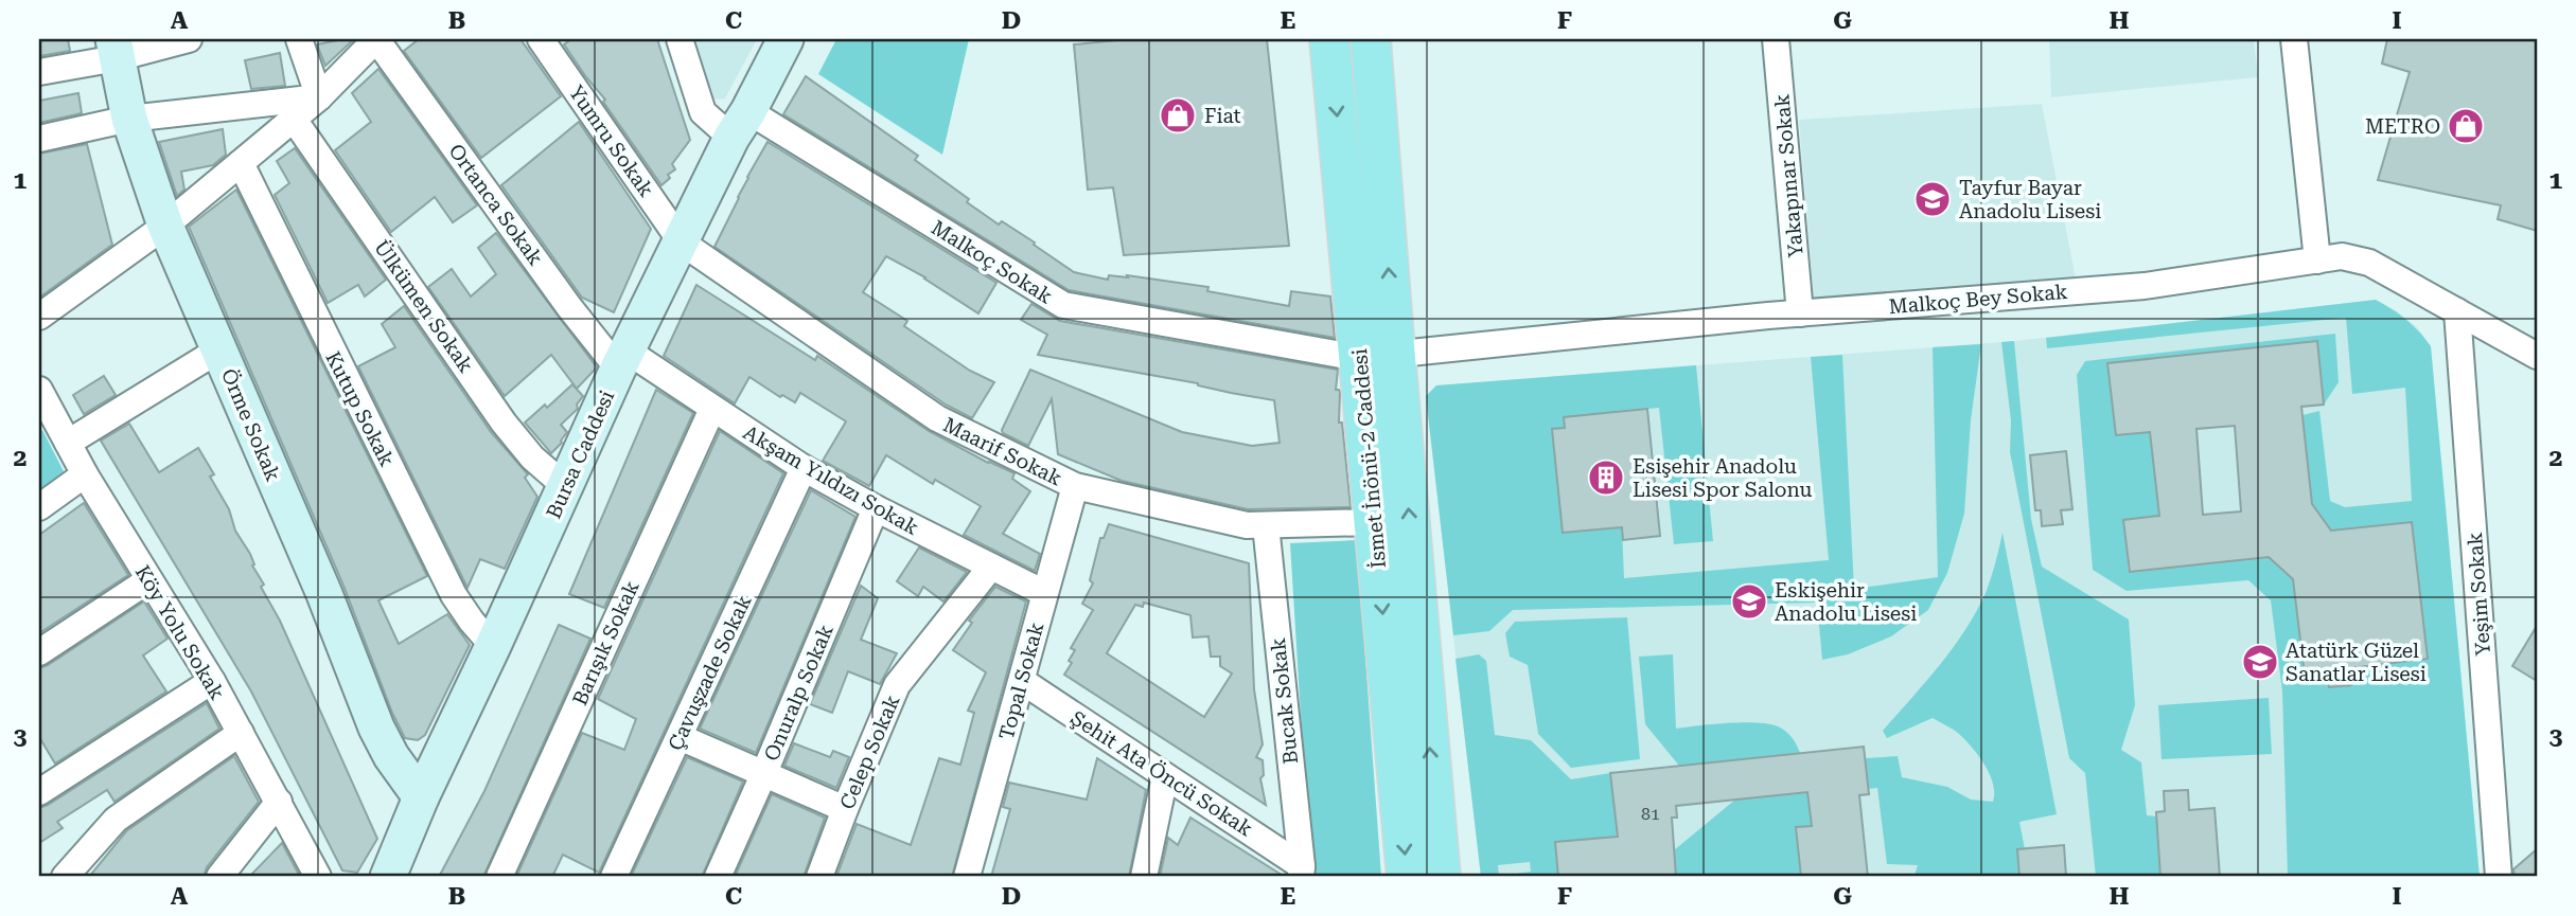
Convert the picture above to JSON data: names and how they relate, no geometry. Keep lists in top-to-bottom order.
{
  "streets": {
    "main road": ["Örme Sokak", "Bursa Caddesi", "İsmet İnönü-2 Caddesi"],
    "street": [
      "Yumru Sokak",
      "Yakapınar Sokak",
      "Ortanca Sokak",
      "Malkoç Sokak",
      "Malkoç Bey Sokak",
      "Ülkümen Sokak",
      "Kutup Sokak",
      "Maarif Sokak",
      "Akşam Yıldızı Sokak",
      "Yeşim Sokak",
      "Köy Yolu Sokak",
      "Barışık Sokak",
      "Çavuşzade Sokak",
      "Topal Sokak",
      "Onuralp Sokak",
      "Bucak Sokak",
      "Celep Sokak",
      "Şehit Ata Öncü Sokak"
    ]
  },
  "crossings": [
    ["Yumru Sokak", "Maarif Sokak"],
    ["Yumru Sokak", "Bursa Caddesi"],
    ["Yakapınar Sokak", "Malkoç Bey Sokak"],
    ["Ortanca Sokak", "Bursa Caddesi"],
    ["Ortanca Sokak", "Akşam Yıldızı Sokak"],
    ["Malkoç Sokak", "Malkoç Bey Sokak"],
    ["Malkoç Sokak", "Bursa Caddesi"],
    ["Malkoç Sokak", "İsmet İnönü-2 Caddesi"],
    ["Malkoç Bey Sokak", "İsmet İnönü-2 Caddesi"],
    ["Malkoç Bey Sokak", "Yeşim Sokak"],
    ["Ülkümen Sokak", "Bursa Caddesi"],
    ["Kutup Sokak", "Bursa Caddesi"],
    ["Örme Sokak", "Bursa Caddesi"],
    ["Maarif Sokak", "Bursa Caddesi"],
    ["Maarif Sokak", "İsmet İnönü-2 Caddesi"],
    ["Maarif Sokak", "Topal Sokak"],
    ["Maarif Sokak", "Bucak Sokak"],
    ["Bursa Caddesi", "Akşam Yıldızı Sokak"],
    ["Akşam Yıldızı Sokak", "Barışık Sokak"],
    ["Akşam Yıldızı Sokak", "Çavuşzade Sokak"],
    ["Akşam Yıldızı Sokak", "Topal Sokak"],
    ["Akşam Yıldızı Sokak", "Onuralp Sokak"],
    ["Akşam Yıldızı Sokak", "Celep Sokak"],
    ["Topal Sokak", "Şehit Ata Öncü Sokak"],
    ["Bucak Sokak", "Şehit Ata Öncü Sokak"]
  ],
  "places": {
    "shop": ["Fiat", "METRO"],
    "school or university": ["Tayfur Bayar Anadolu Lisesi", "Eskişehir Anadolu Lisesi", "Atatürk Güzel Sanatlar Lisesi"],
    "building": ["Esişehir Anadolu Lisesi Spor Salonu"]
  },
  "house_numbers": ["81"],
  "grid": {
    "columns": [
      "A",
      "B",
      "C",
      "D",
      "E",
      "F",
      "G",
      "H",
      "I"
    ],
    "rows": ["1", "2", "3"]
  }
}
